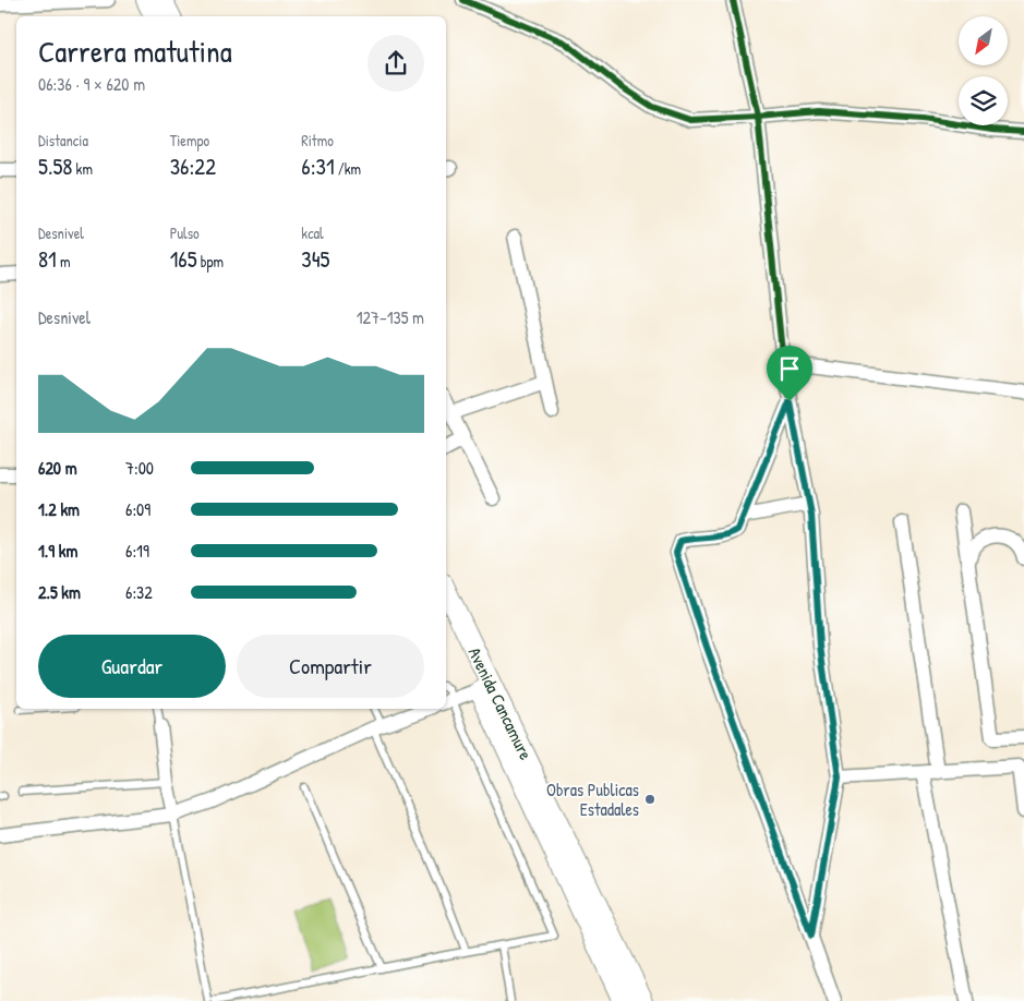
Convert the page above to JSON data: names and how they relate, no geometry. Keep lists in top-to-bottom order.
{
  "streets": {
    "main road": ["Avenida Cancamure"]
  },
  "places": ["Obras Publicas Estadales"],
  "north": "bottom left",
  "page": {
    "heading": ["Carrera matutina", "06:36 · 9 × 620 m"],
    "stats": [
      ["Distancia", "5.58 km"],
      ["Tiempo", "36:22"],
      ["Ritmo", "6:31 /km"],
      ["Desnivel", "81 m"],
      ["Pulso", "165 bpm"],
      ["kcal", "345"]
    ],
    "chart": ["Desnivel", "127–135 m"],
    "list": [
      {
        "name": "620 m",
        "note": "7:00"
      },
      {
        "name": "1.2 km",
        "note": "6:09"
      },
      {
        "name": "1.9 km",
        "note": "6:19"
      },
      {
        "name": "2.5 km",
        "note": "6:32"
      }
    ],
    "buttons": ["Guardar", "Compartir"]
  }
}
